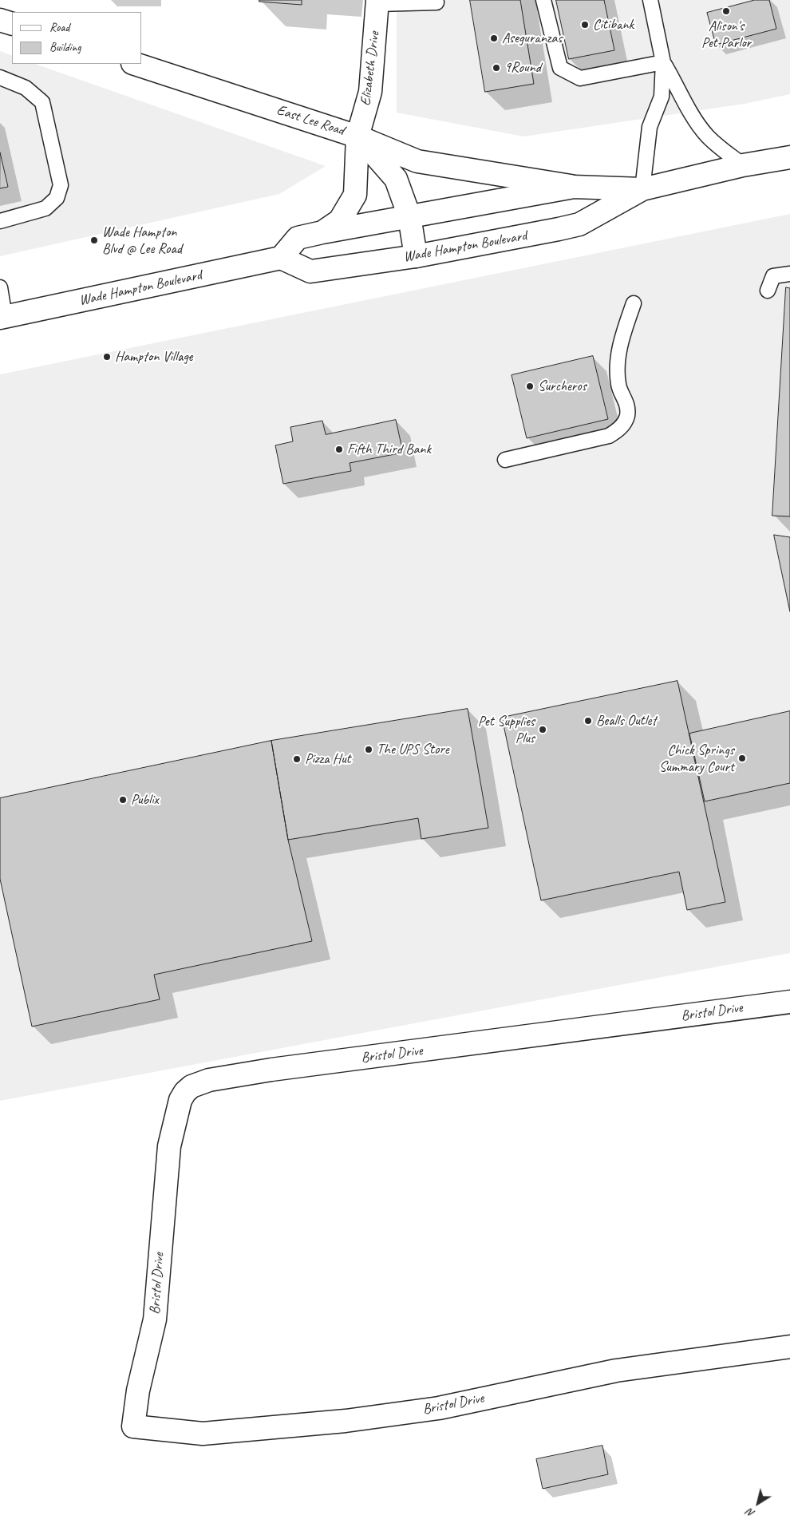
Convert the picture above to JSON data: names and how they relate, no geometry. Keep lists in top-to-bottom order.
{
  "streets": {
    "street": [
      "Elizabeth Drive",
      "East Lee Road",
      "Wade Hampton Boulevard",
      "Bristol Drive"
    ]
  },
  "crossings": [
    ["Elizabeth Drive", "East Lee Road"],
    ["Elizabeth Drive", "Wade Hampton Boulevard"],
    ["East Lee Road", "Wade Hampton Boulevard"]
  ],
  "places": [
    "Alison's Pet Parlor",
    "Citibank",
    "Aseguranzas",
    "9Round",
    "Wade Hampton Blvd @ Lee Road",
    "Hampton Village",
    "Surcheros",
    "Fifth Third Bank",
    "Bealls Outlet",
    "Pet Supplies Plus",
    "The UPS Store",
    "Chick Springs Summary Court",
    "Pizza Hut",
    "Publix"
  ],
  "legend": ["Road", "Building"],
  "north": "bottom left"
}
